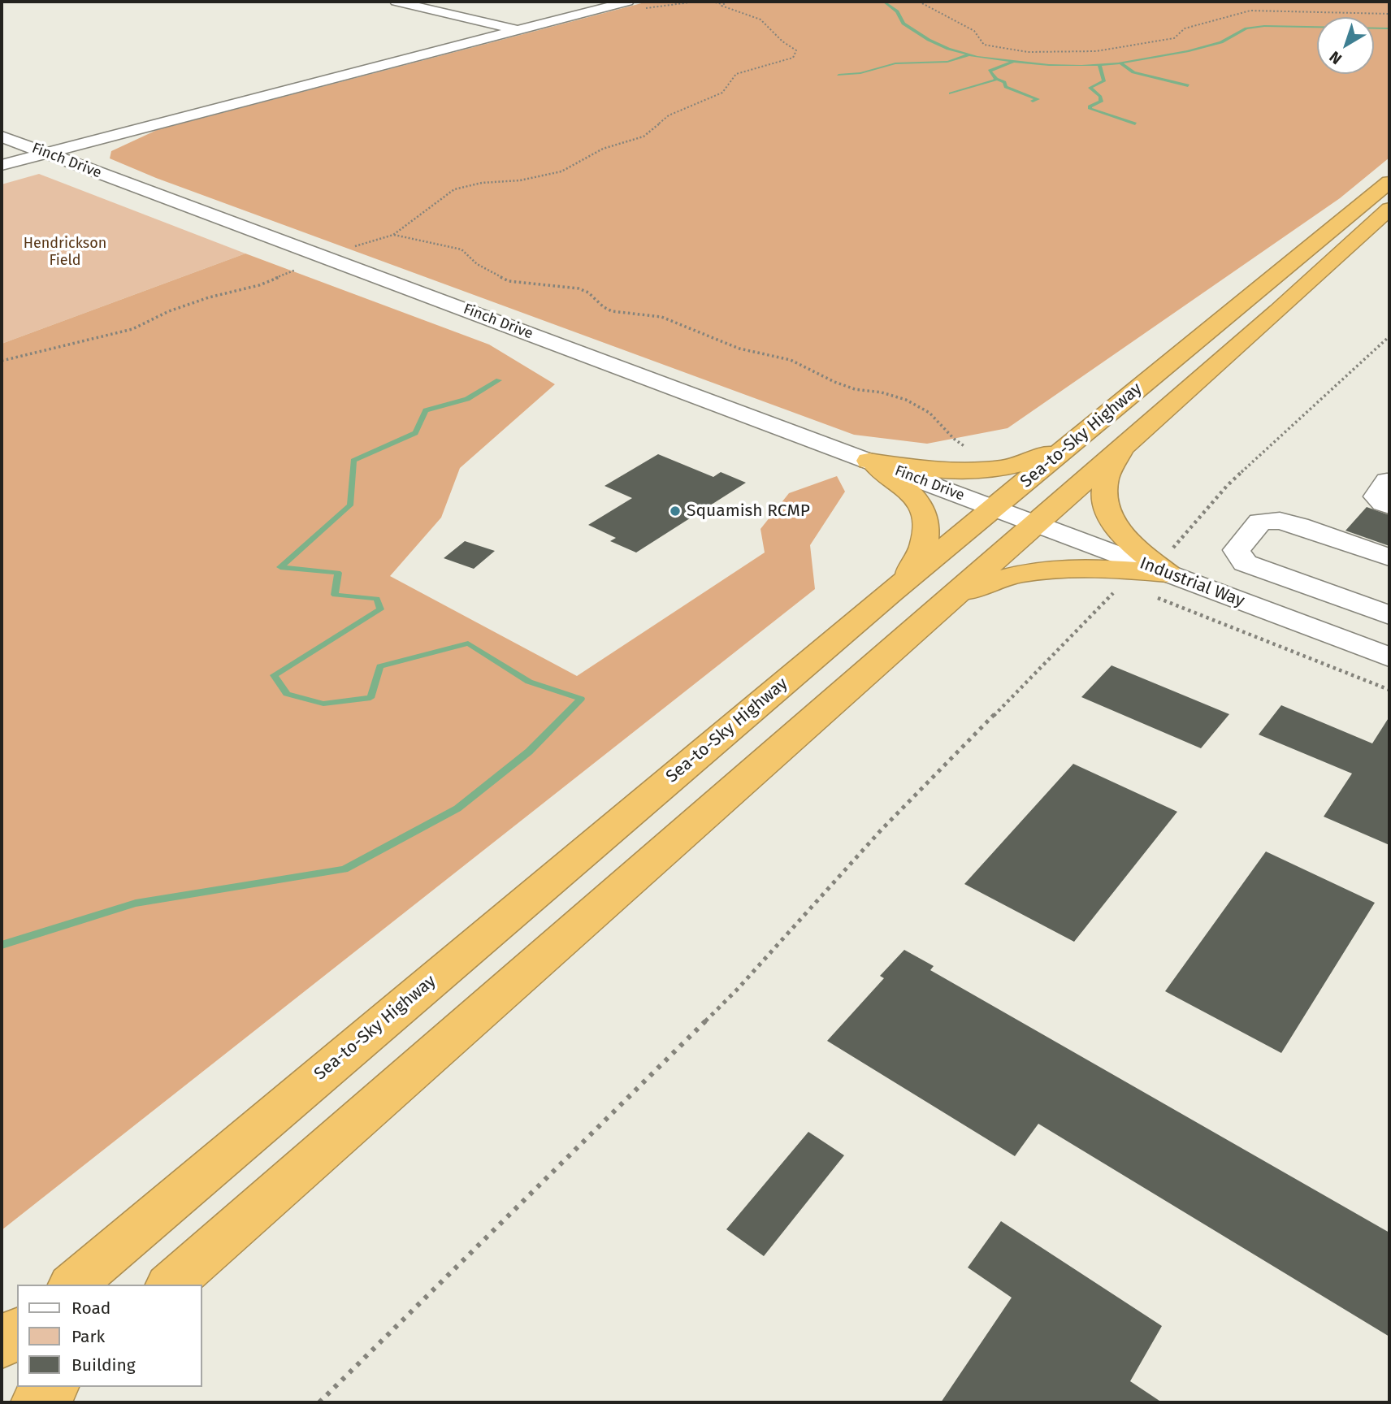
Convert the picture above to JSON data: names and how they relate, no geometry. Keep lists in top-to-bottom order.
{
  "streets": {
    "highway": ["Sea-to-Sky Highway"],
    "street": ["Finch Drive", "Industrial Way"]
  },
  "crossings": [
    ["Finch Drive", "Sea-to-Sky Highway"],
    ["Finch Drive", "Industrial Way"],
    ["Sea-to-Sky Highway", "Industrial Way"]
  ],
  "parks": ["Hendrickson Field"],
  "places": ["Squamish RCMP"],
  "legend": ["Road", "Park", "Building"],
  "north": "bottom left"
}
